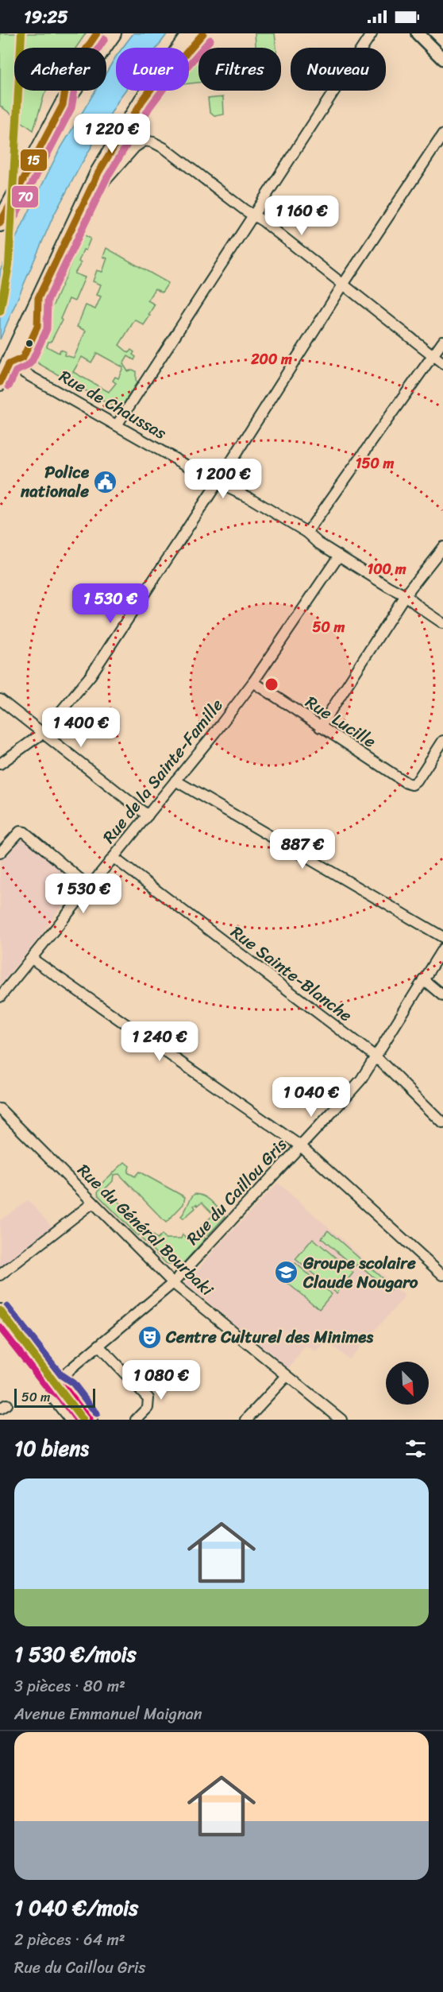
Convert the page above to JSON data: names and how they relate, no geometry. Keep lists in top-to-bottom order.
{
  "streets": {
    "street": [
      "Rue de Chaussas",
      "Rue Lucille",
      "Rue de la Sainte-Famille",
      "Rue Sainte-Blanche",
      "Rue du Caillou Gris",
      "Rue du Général Bourbaki"
    ]
  },
  "crossings": [
    ["Rue de Chaussas", "Rue de la Sainte-Famille"],
    ["Rue Lucille", "Rue de la Sainte-Famille"],
    ["Rue de la Sainte-Famille", "Rue Sainte-Blanche"],
    ["Rue Sainte-Blanche", "Rue du Caillou Gris"],
    ["Rue du Caillou Gris", "Rue du Général Bourbaki"]
  ],
  "places": {
    "public building": ["Police nationale"],
    "school or university": ["Groupe scolaire Claude Nougaro"],
    "theatre": ["Centre Culturel des Minimes"]
  },
  "lines": ["transit line 15", "transit line 70"],
  "scale_bar": "50 m",
  "north": "bottom right",
  "page": {
    "status": "19:25",
    "chip": [
      "Acheter",
      "Louer",
      "Filtres",
      "Nouveau"
    ],
    "price": [
      "1 220 €",
      "1 160 €",
      "1 200 €",
      "1 530 €",
      "1 400 €",
      "887 €",
      "1 530 €",
      "1 240 €",
      "1 040 €",
      "1 080 €"
    ],
    "scale": "50 m",
    "heading": "10 biens",
    "list": [
      {
        "name": "1 530 €/mois",
        "note": "3 pièces · 80 m² · Avenue Emmanuel Maignan"
      },
      {
        "name": "1 040 €/mois",
        "note": "2 pièces · 64 m² · Rue du Caillou Gris"
      }
    ]
  },
  "rings": [
    "200 m",
    "150 m",
    "100 m",
    "50 m"
  ]
}
